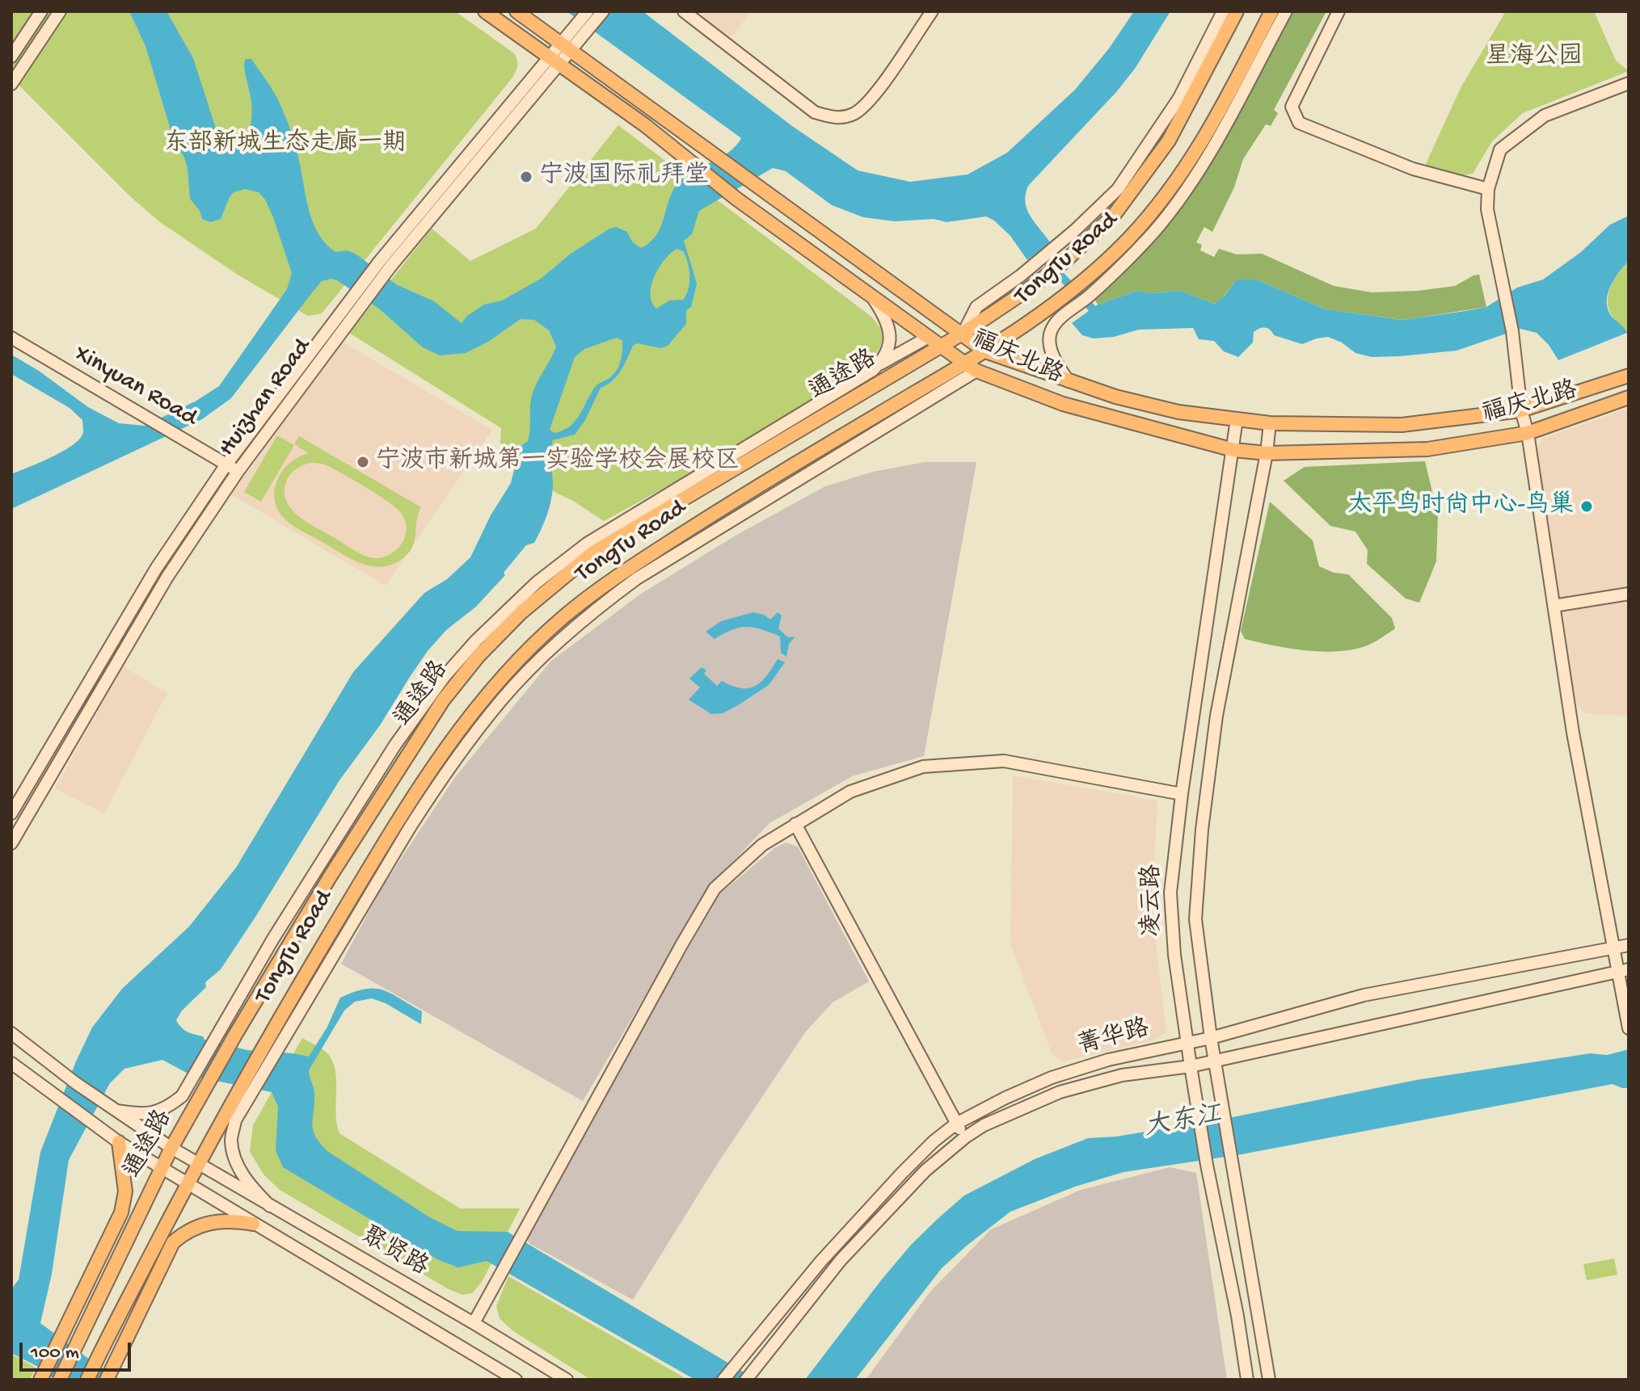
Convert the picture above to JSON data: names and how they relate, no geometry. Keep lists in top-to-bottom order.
{
  "streets": {
    "main road": ["TongTu Road", "福庆北路", "通途路"],
    "street": [
      "Xinyuan Road",
      "Huizhan Road",
      "凌云路",
      "菁华路",
      "聚贤路"
    ]
  },
  "crossings": [
    ["TongTu Road", "福庆北路"],
    ["TongTu Road", "通途路"],
    ["TongTu Road", "聚贤路"],
    ["福庆北路", "通途路"],
    ["福庆北路", "Huizhan Road"],
    ["福庆北路", "凌云路"],
    ["通途路", "聚贤路"],
    ["Xinyuan Road", "Huizhan Road"],
    ["凌云路", "菁华路"]
  ],
  "water": ["大东江"],
  "parks": ["星海公园", "东部新城生态走廊一期"],
  "places": ["宁波国际礼拜堂", "宁波市新城第一实验学校会展校区", "太平鸟时尚中心-鸟巢"],
  "scale_bar": "100 m"
}
